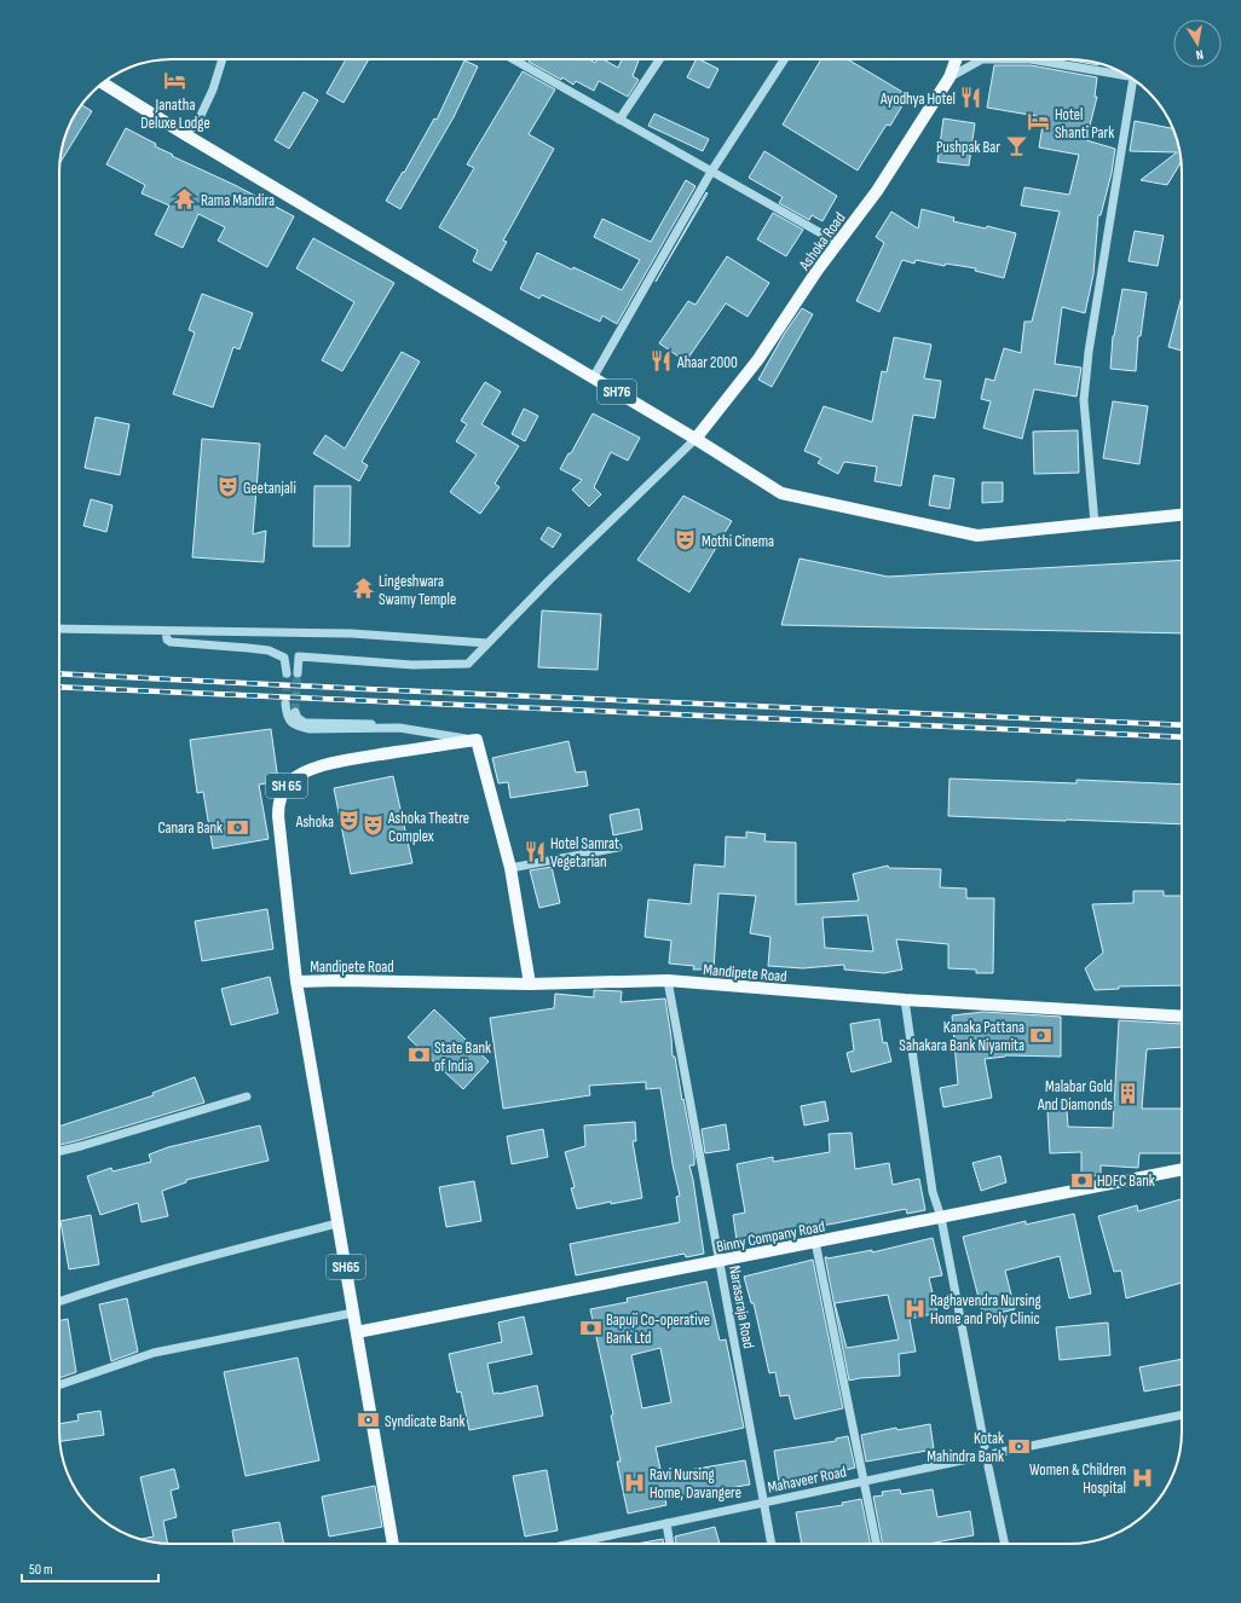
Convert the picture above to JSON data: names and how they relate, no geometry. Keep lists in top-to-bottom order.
{
  "streets": {
    "main road": [
      "Ashoka Road",
      "SH76",
      "SH 65",
      "Mandipete Road",
      "Binny Company Road",
      "SH65"
    ],
    "street": ["Narasaraja Road", "Mahaveer Road"]
  },
  "crossings": [
    ["Ashoka Road", "SH76"],
    ["SH 65", "Mandipete Road"],
    ["SH 65", "SH65"],
    ["Mandipete Road", "SH65"],
    ["Mandipete Road", "Narasaraja Road"],
    ["Binny Company Road", "SH65"],
    ["Binny Company Road", "Narasaraja Road"],
    ["Narasaraja Road", "Mahaveer Road"]
  ],
  "places": {
    "hotel": ["Janatha Deluxe Lodge", "Hotel Shanti Park"],
    "restaurant": ["Ayodhya Hotel", "Ahaar 2000", "Hotel Samrat Vegetarian"],
    "bar": ["Pushpak Bar"],
    "temple": ["Rama Mandira", "Lingeshwara Swamy Temple"],
    "theatre": [
      "Geetanjali",
      "Mothi Cinema",
      "Ashoka",
      "Ashoka Theatre Complex"
    ],
    "bank": [
      "Canara Bank",
      "Kanaka Pattana Sahakara Bank Niyamita",
      "State Bank of India",
      "HDFC Bank",
      "Bapuji Co-operative Bank Ltd",
      "Syndicate Bank",
      "Kotak Mahindra Bank"
    ],
    "building": ["Malabar Gold And Diamonds"],
    "hospital": ["Raghavendra Nursing Home and Poly Clinic", "Women & Children Hospital", "Ravi Nursing Home, Davangere"]
  },
  "scale_bar": "50 m",
  "north": "bottom"
}
